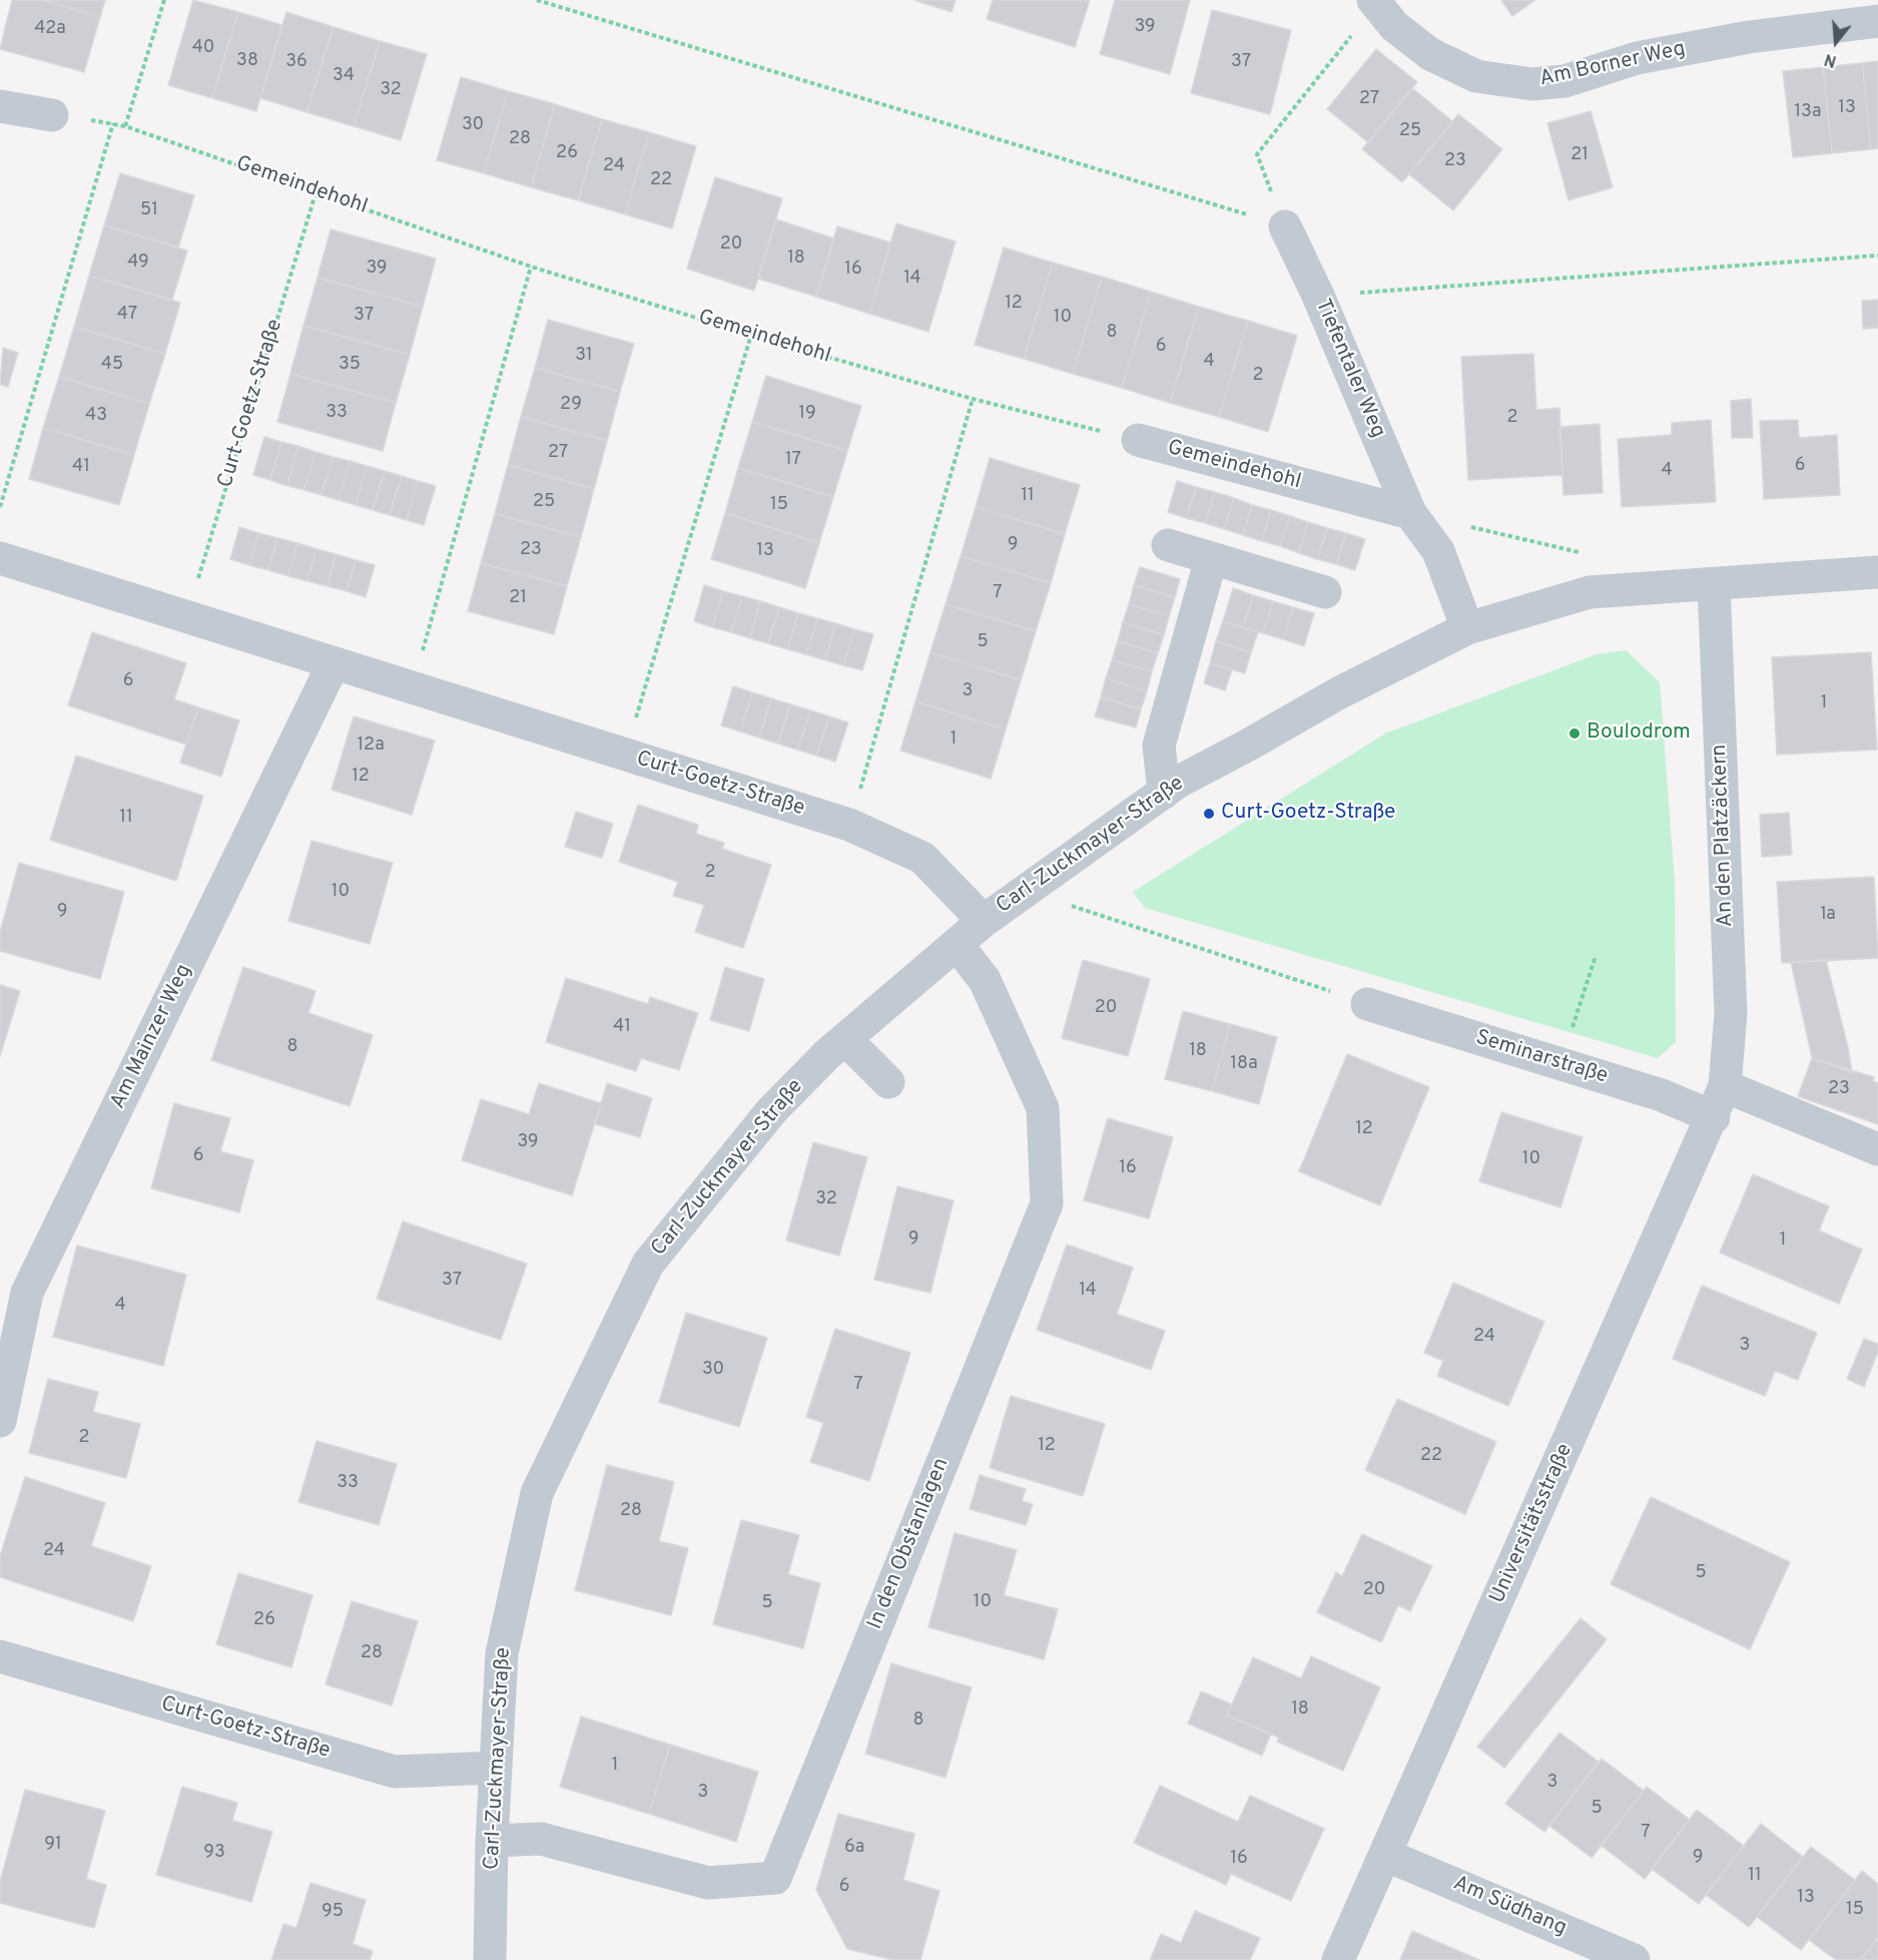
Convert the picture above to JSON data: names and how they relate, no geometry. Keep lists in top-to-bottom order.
{
  "streets": {
    "street": [
      "Am Borner Weg",
      "Gemeindehohl",
      "Tiefentaler Weg",
      "Curt-Goetz-Straße",
      "An den Platzäckern",
      "Carl-Zuckmayer-Straße",
      "Am Mainzer Weg",
      "Seminarstraße",
      "Universitätsstraße",
      "In den Obstanlagen",
      "Am Südhang"
    ]
  },
  "crossings": [
    ["Gemeindehohl", "Tiefentaler Weg"],
    ["Gemeindehohl", "Curt-Goetz-Straße"],
    ["Curt-Goetz-Straße", "Carl-Zuckmayer-Straße"],
    ["Curt-Goetz-Straße", "Am Mainzer Weg"],
    ["An den Platzäckern", "Universitätsstraße"],
    ["Carl-Zuckmayer-Straße", "In den Obstanlagen"],
    ["Seminarstraße", "Universitätsstraße"],
    ["Universitätsstraße", "Am Südhang"]
  ],
  "places": ["Boulodrom", "Curt-Goetz-Straße"],
  "house_numbers": [
    "39",
    "42a",
    "40",
    "38",
    "36",
    "37",
    "34",
    "32",
    "27",
    "13",
    "13a",
    "30",
    "25",
    "28",
    "26",
    "21",
    "23",
    "24",
    "22",
    "51",
    "20",
    "18",
    "49",
    "39",
    "16",
    "14",
    "12",
    "47",
    "37",
    "10",
    "8",
    "6",
    "31",
    "4",
    "45",
    "35",
    "2",
    "29",
    "33",
    "19",
    "43",
    "2",
    "27",
    "17",
    "6",
    "41",
    "4",
    "11",
    "25",
    "15",
    "9",
    "23",
    "13",
    "7",
    "21",
    "5",
    "6",
    "3",
    "1",
    "1",
    "12a",
    "12",
    "11",
    "2",
    "10",
    "9",
    "1a",
    "20",
    "41",
    "8",
    "18",
    "18a",
    "23",
    "12",
    "39",
    "6",
    "10",
    "16",
    "32",
    "9",
    "1",
    "37",
    "14",
    "4",
    "24",
    "3",
    "30",
    "7",
    "2",
    "12",
    "22",
    "33",
    "28",
    "24",
    "5",
    "20",
    "10",
    "5",
    "26",
    "28",
    "18",
    "8",
    "1",
    "3",
    "3",
    "5",
    "7",
    "91",
    "6a",
    "93",
    "9",
    "16",
    "11",
    "6",
    "13",
    "15",
    "95"
  ],
  "north": "bottom"
}
